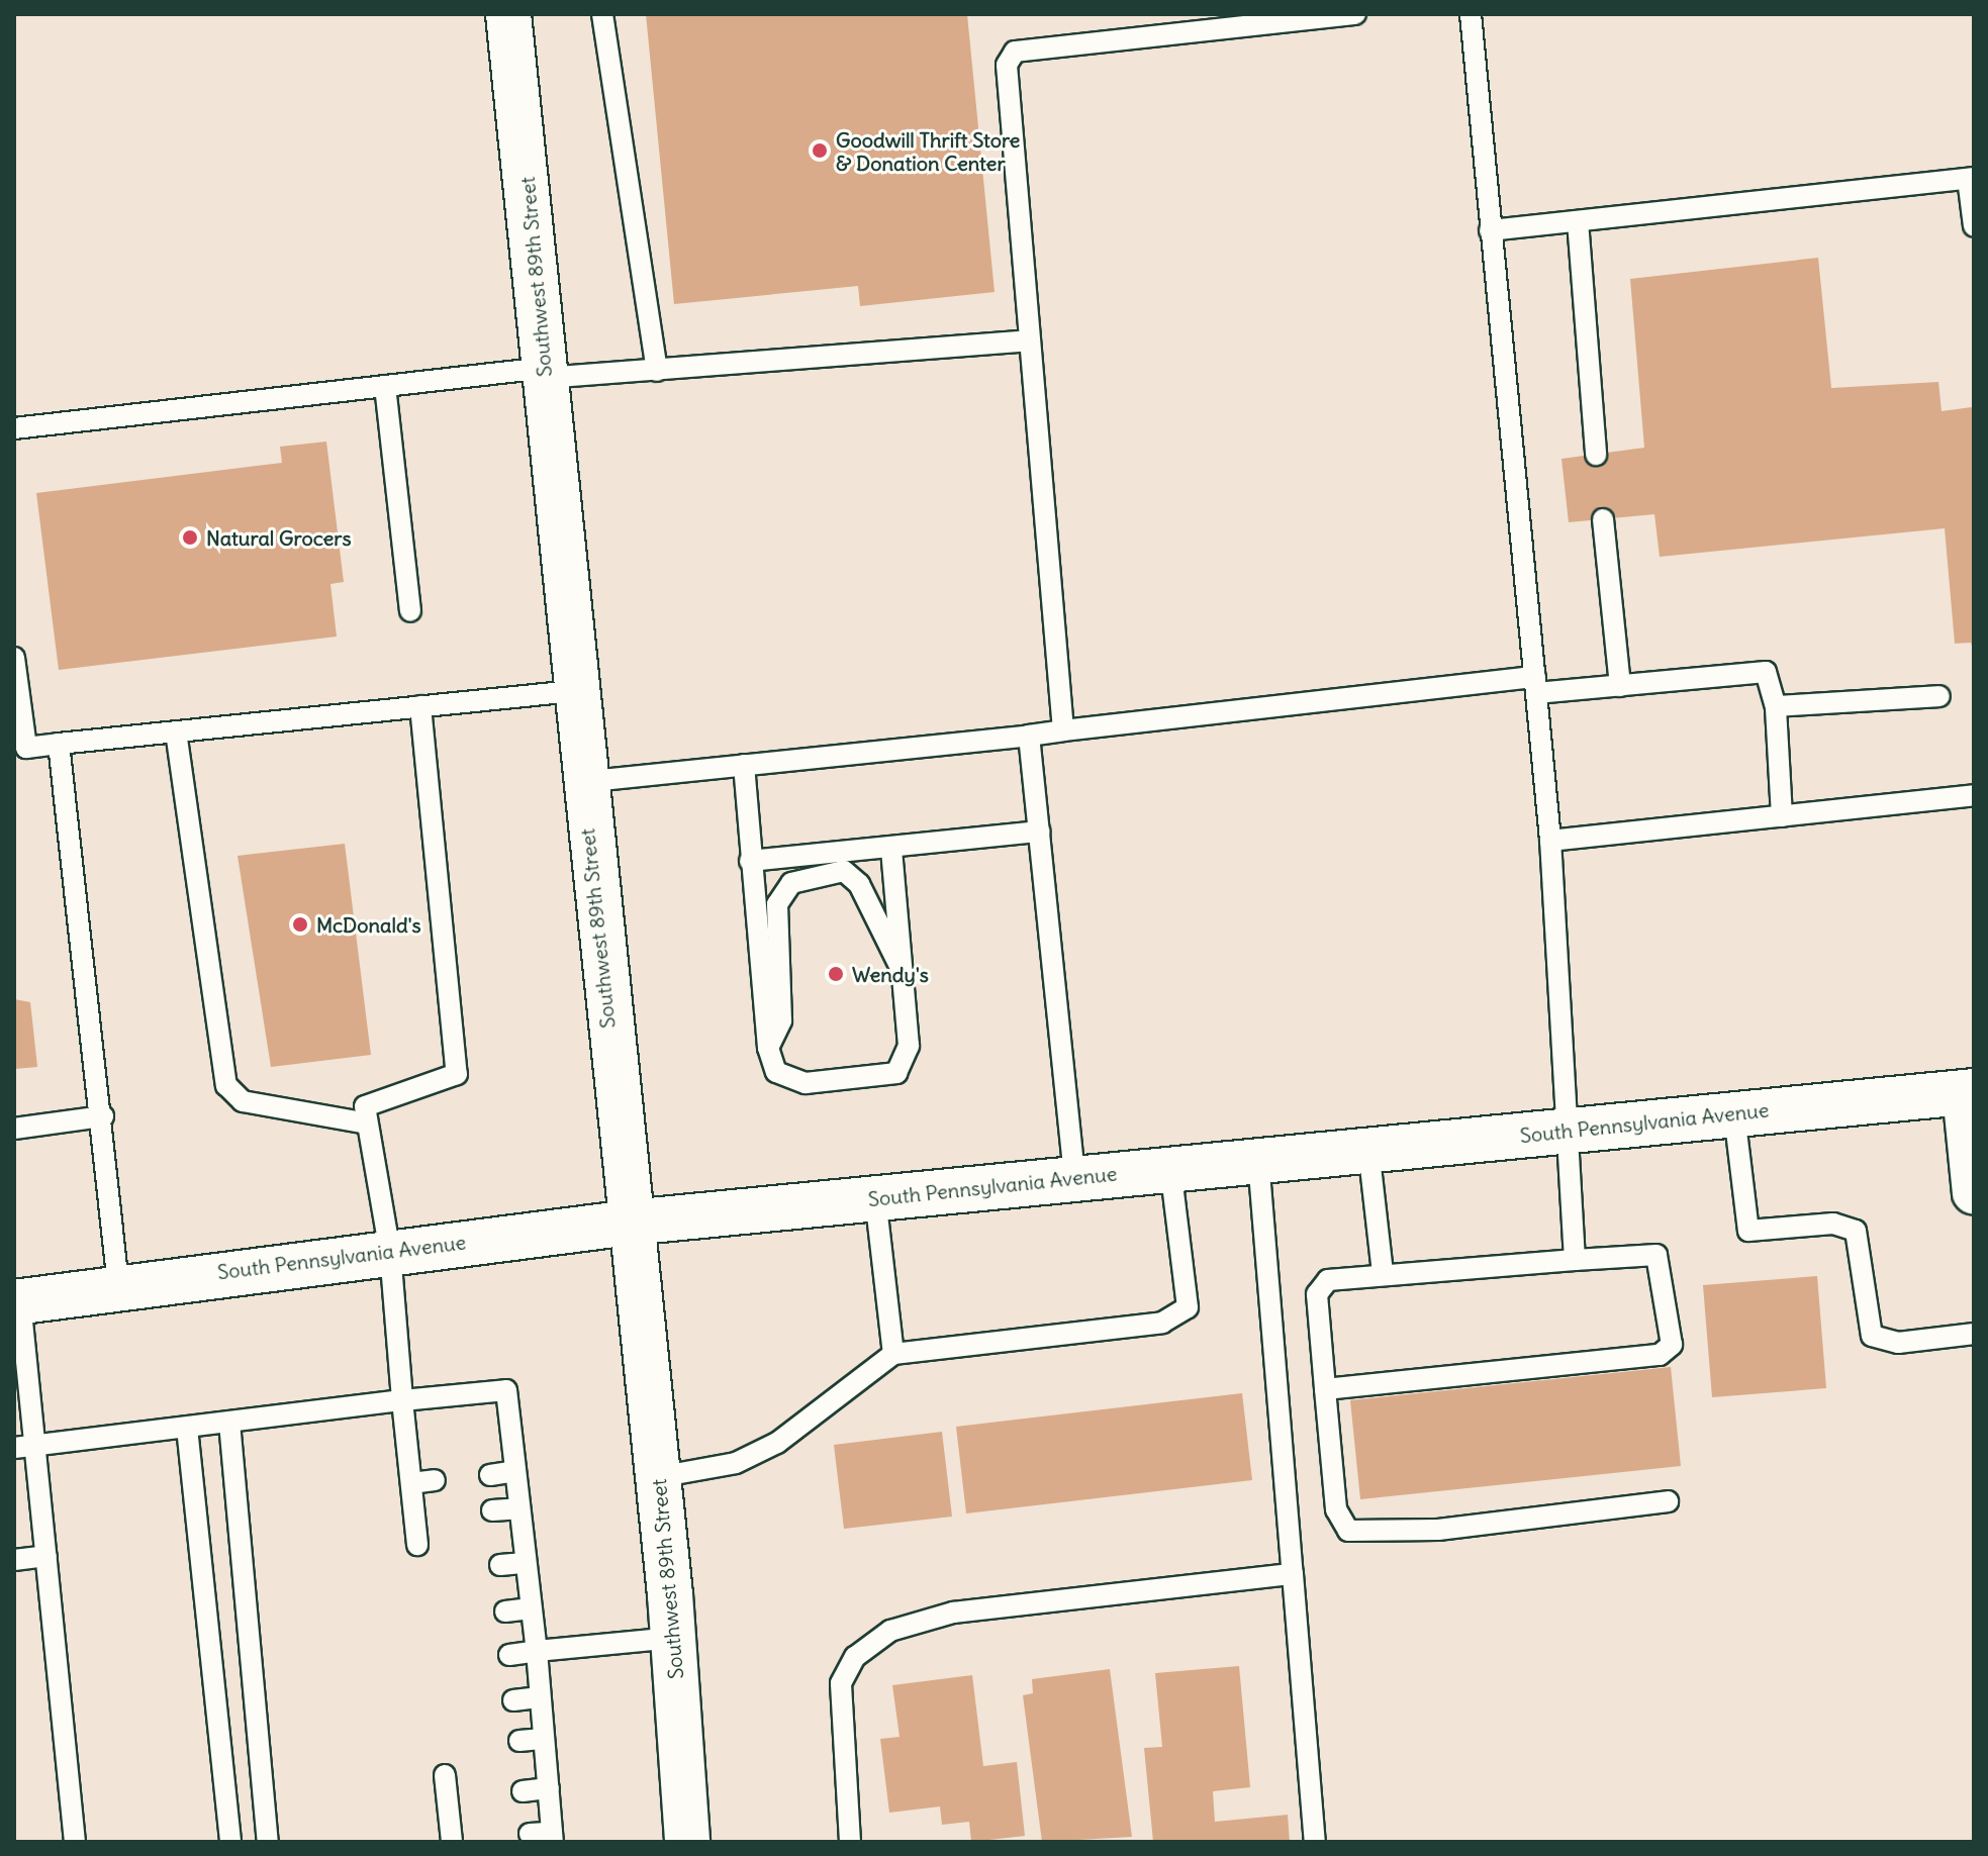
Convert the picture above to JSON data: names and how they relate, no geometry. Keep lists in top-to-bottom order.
{
  "streets": {
    "main road": ["Southwest 89th Street", "South Pennsylvania Avenue"]
  },
  "crossings": [
    ["Southwest 89th Street", "South Pennsylvania Avenue"]
  ],
  "places": [
    "Goodwill Thrift Store & Donation Center",
    "Natural Grocers",
    "McDonald's",
    "Wendy's"
  ]
}
